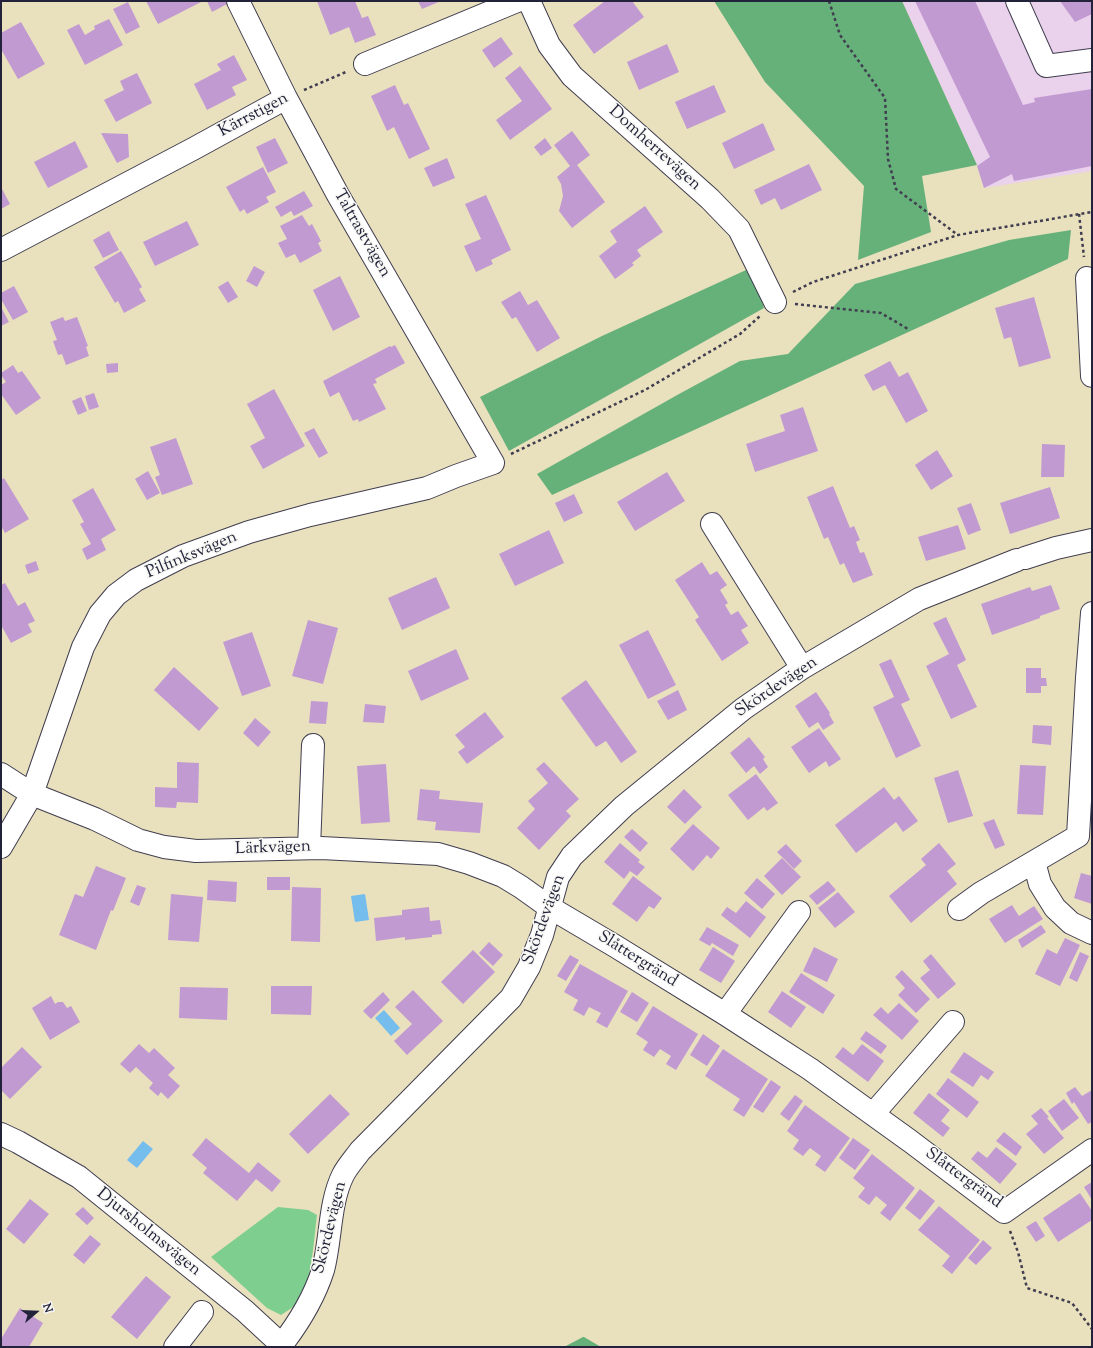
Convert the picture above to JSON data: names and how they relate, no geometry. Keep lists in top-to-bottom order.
{
  "streets": {
    "street": [
      "Kärrstigen",
      "Domherrevägen",
      "Taltrastvägen",
      "Pilfinksvägen",
      "Skördevägen",
      "Lärkvägen",
      "Slåttergränd",
      "Djursholmsvägen"
    ]
  },
  "crossings": [
    ["Kärrstigen", "Taltrastvägen"],
    ["Taltrastvägen", "Pilfinksvägen"],
    ["Pilfinksvägen", "Lärkvägen"],
    ["Skördevägen", "Lärkvägen"],
    ["Skördevägen", "Slåttergränd"],
    ["Skördevägen", "Djursholmsvägen"],
    ["Lärkvägen", "Slåttergränd"]
  ],
  "north": "right"
}
